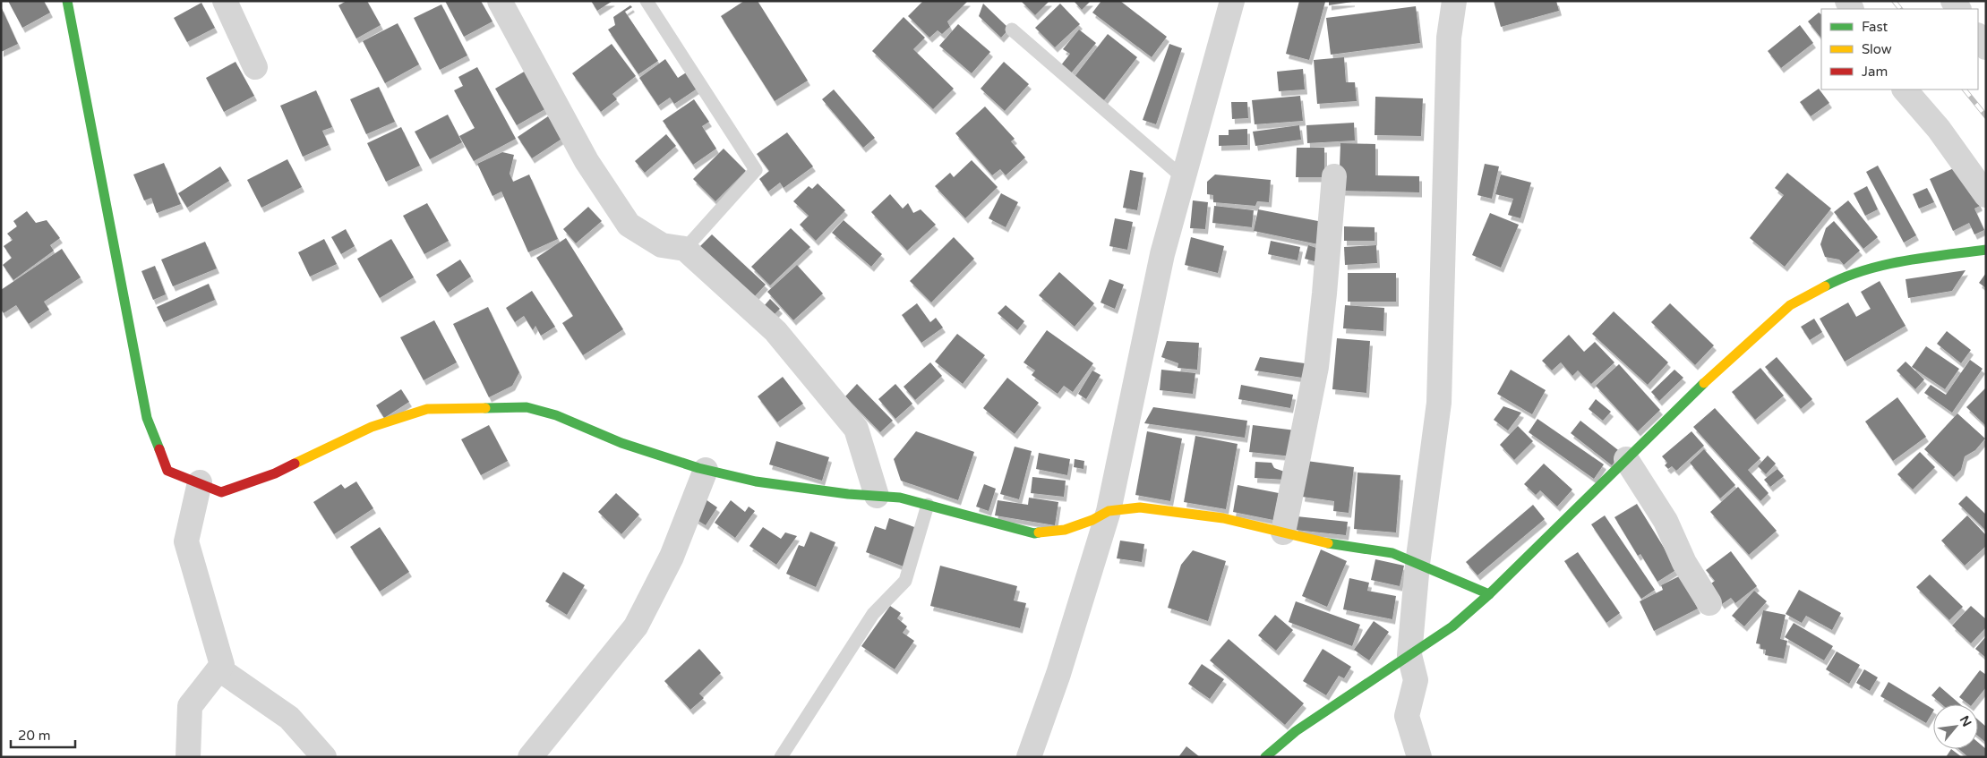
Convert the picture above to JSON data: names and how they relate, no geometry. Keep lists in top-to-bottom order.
{
  "legend": ["Fast", "Slow", "Jam"],
  "scale_bar": "20 m",
  "north": "top right"
}
